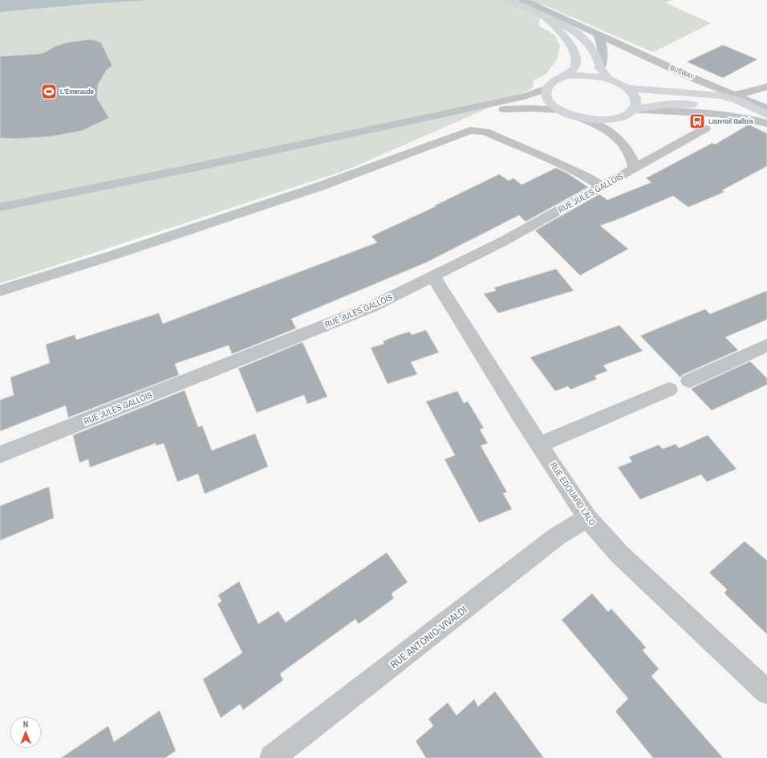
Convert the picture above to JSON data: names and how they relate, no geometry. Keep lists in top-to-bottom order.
{
  "streets": {
    "street": [
      "BUSWAY",
      "RUE JULES GALLOIS",
      "RUE EDOUARD LALO",
      "RUE ANTONIO-VIVALDI"
    ]
  },
  "crossings": [
    ["RUE JULES GALLOIS", "RUE EDOUARD LALO"],
    ["RUE EDOUARD LALO", "RUE ANTONIO-VIVALDI"]
  ],
  "places": {
    "sports": ["L'Émeraude"],
    "bus stop": ["Louvroil Gallois"]
  },
  "north": "top"
}
